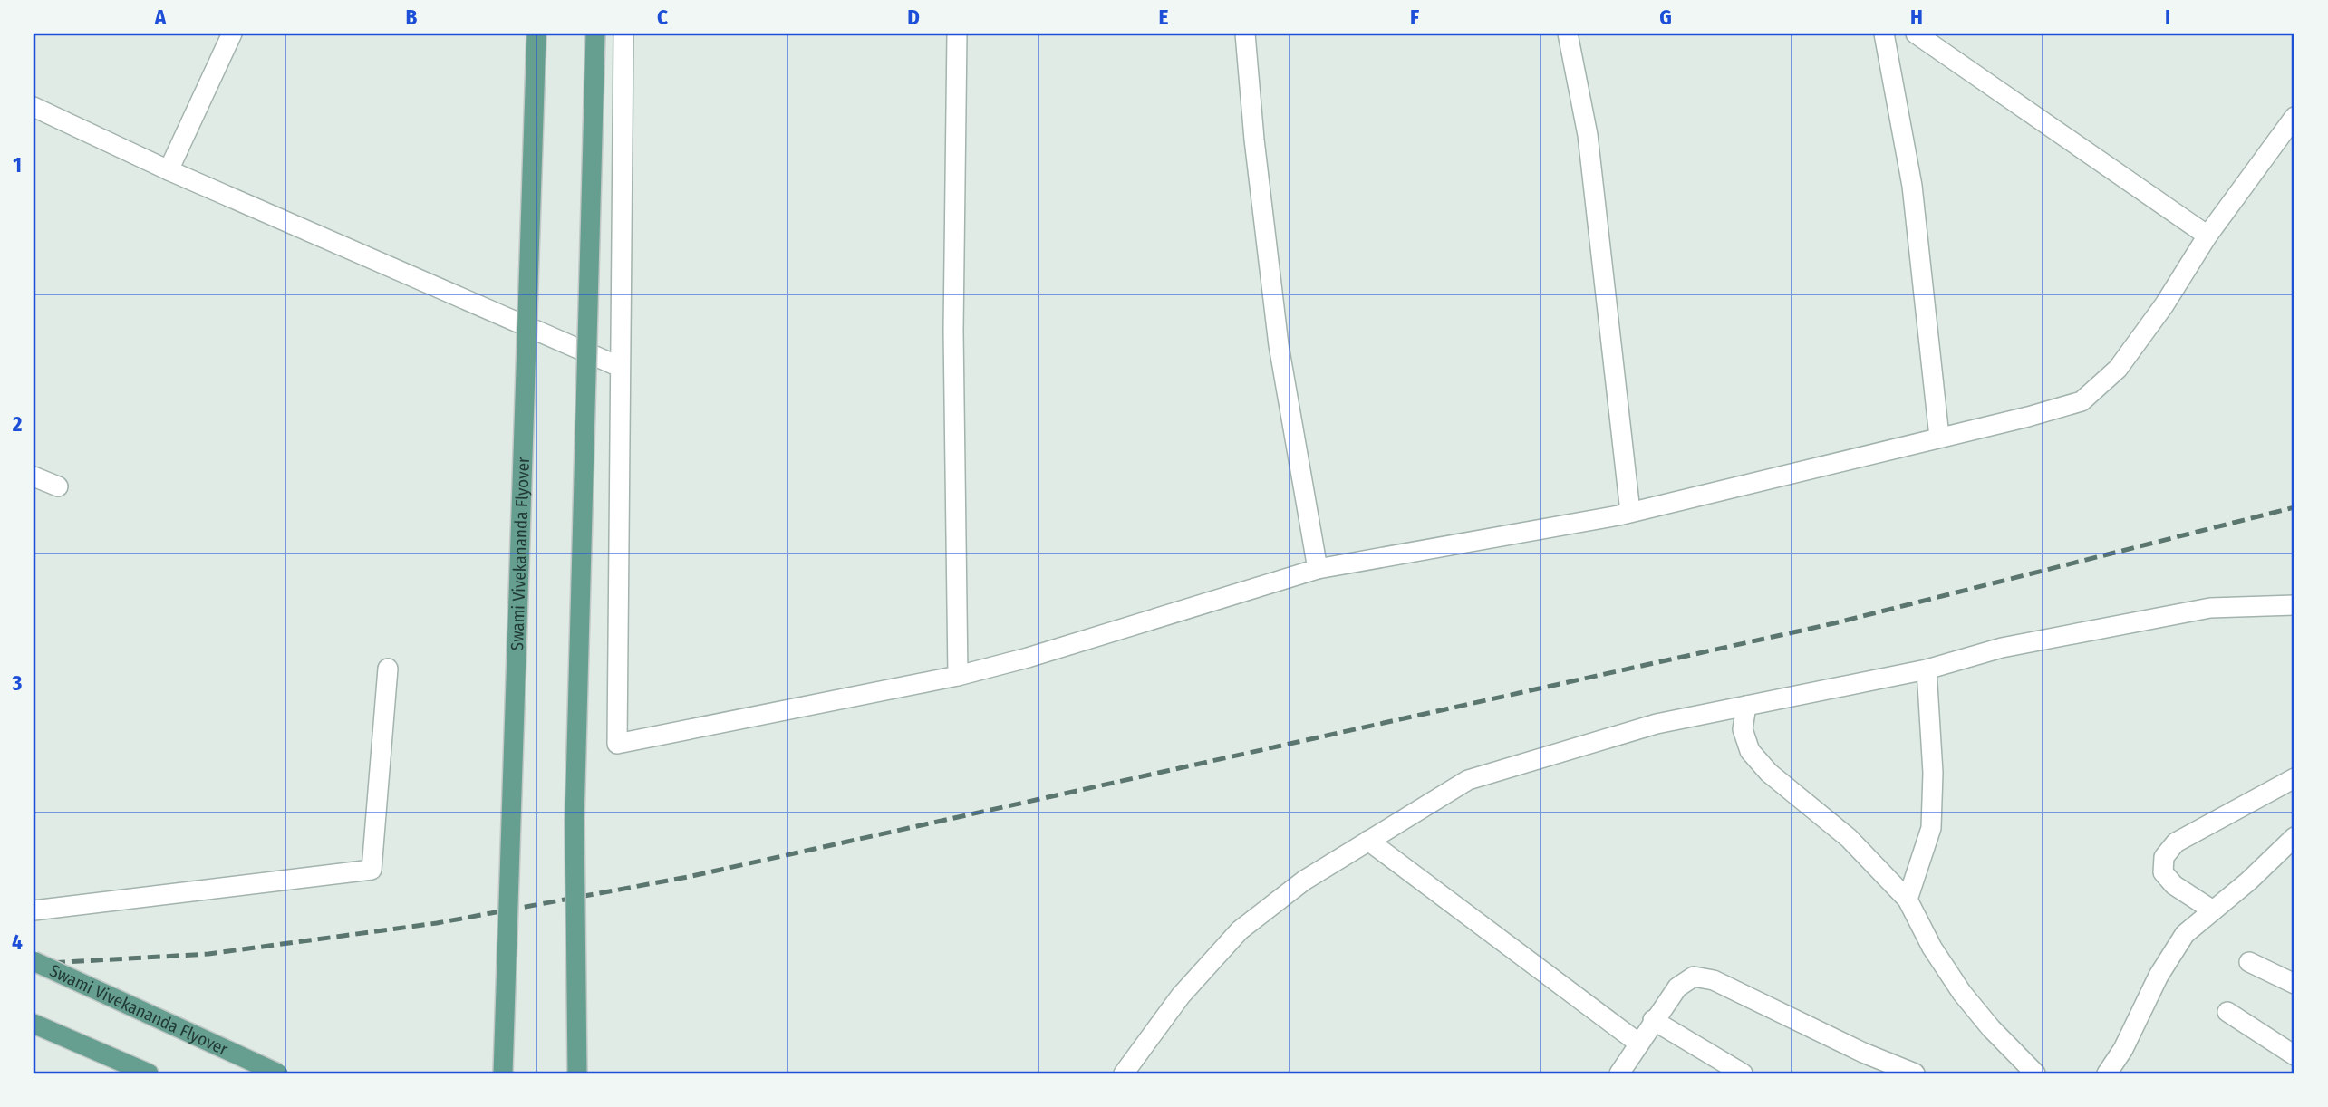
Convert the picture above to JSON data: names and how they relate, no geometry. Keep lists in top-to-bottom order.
{
  "streets": {
    "main road": ["Swami Vivekananda Flyover"]
  },
  "grid": {
    "columns": [
      "A",
      "B",
      "C",
      "D",
      "E",
      "F",
      "G",
      "H",
      "I"
    ],
    "rows": [
      "1",
      "2",
      "3",
      "4"
    ]
  }
}
